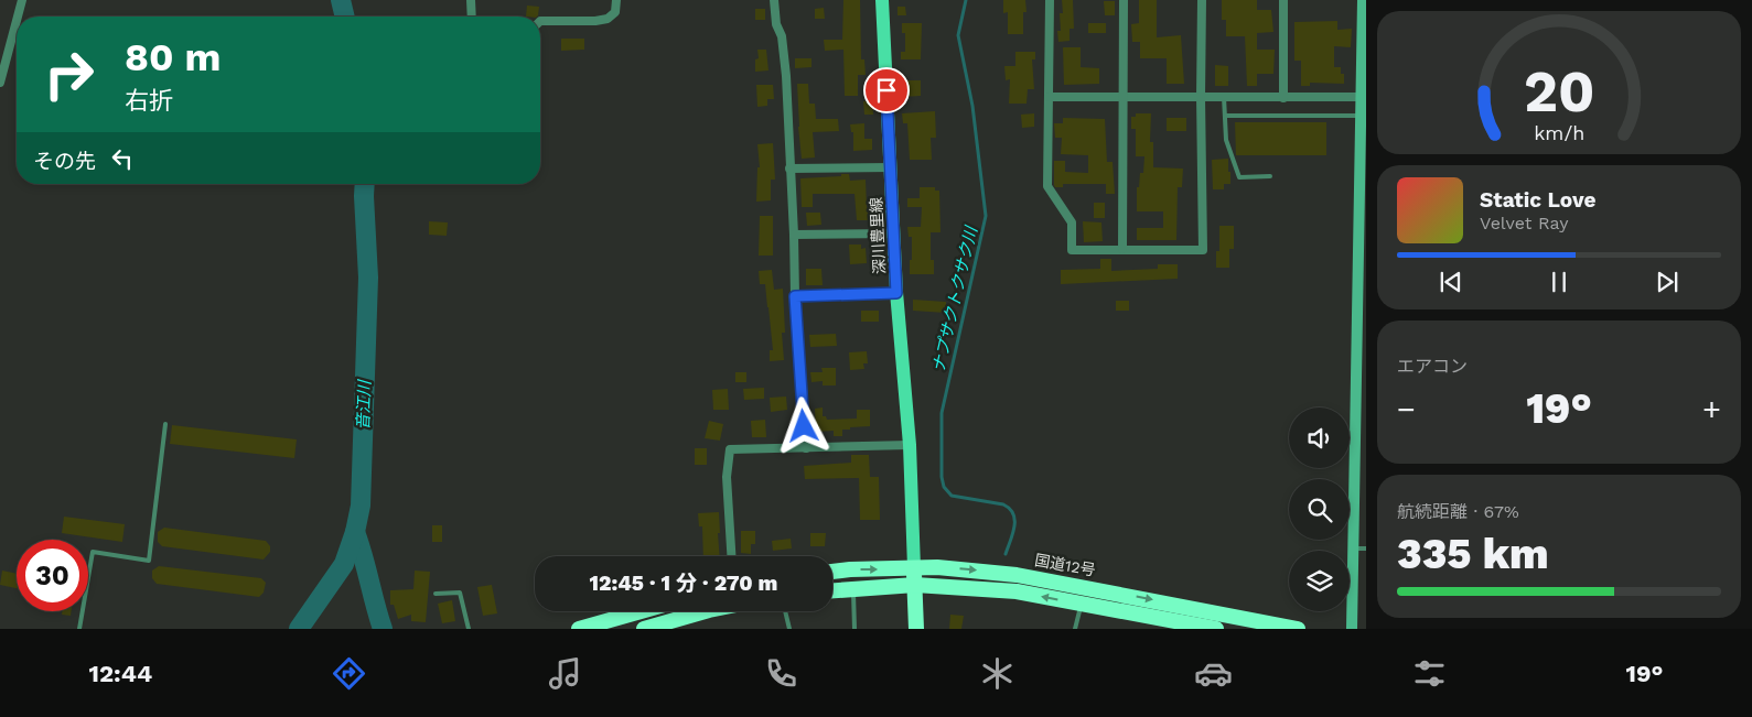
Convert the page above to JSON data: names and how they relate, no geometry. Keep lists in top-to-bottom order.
{
  "streets": {
    "highway": ["国道12号"],
    "main road": ["深川豊里線"]
  },
  "crossings": [
    ["深川豊里線", "国道12号"]
  ],
  "water": ["ナプサクトクサク川", "音江川"],
  "page": {
    "turn": ["80 m", "右折"],
    "then": "その先",
    "song": ["Static Love", "Velvet Ray"],
    "tile": [
      "エアコン",
      ["航続距離 · 67%", "335 km"]
    ],
    "heat": ["−", "19°", "+"],
    "limit": "30",
    "trip": "12:45 · 1 分 · 270 m",
    "tabs": ["12:44", "19°"],
    "gauge": ["20", "km/h"]
  }
}
